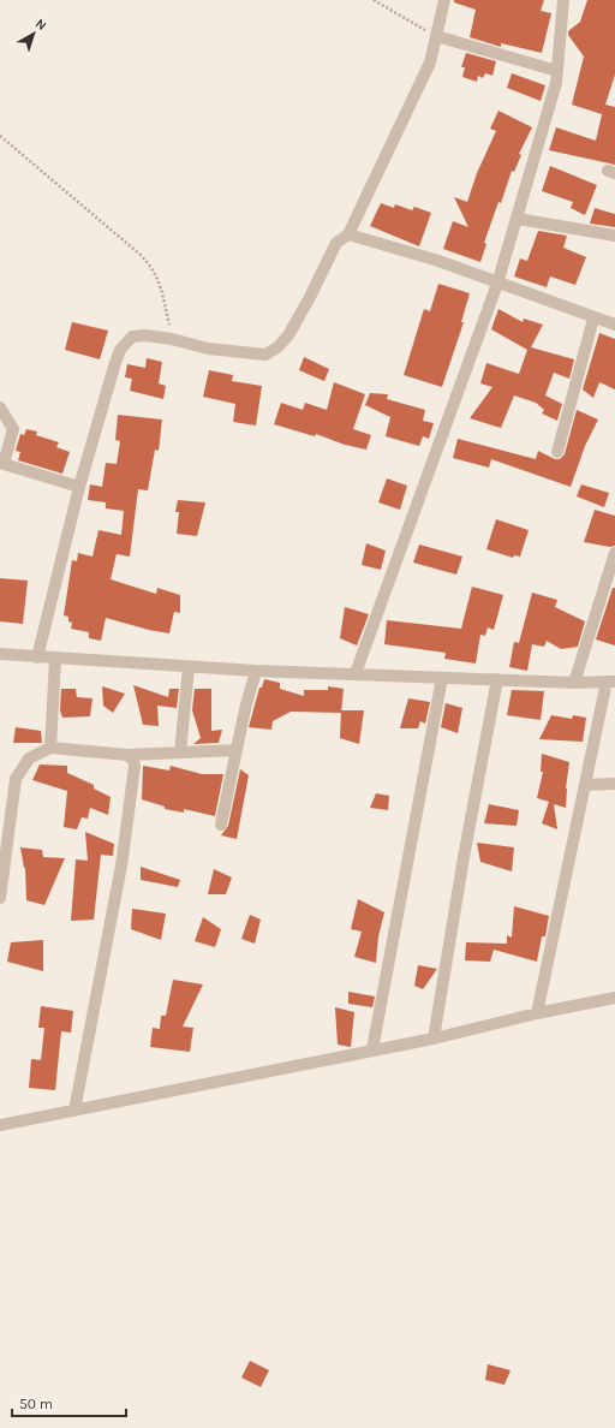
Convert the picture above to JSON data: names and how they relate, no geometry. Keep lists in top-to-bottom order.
{
  "scale_bar": "50 m",
  "north": "top right"
}
